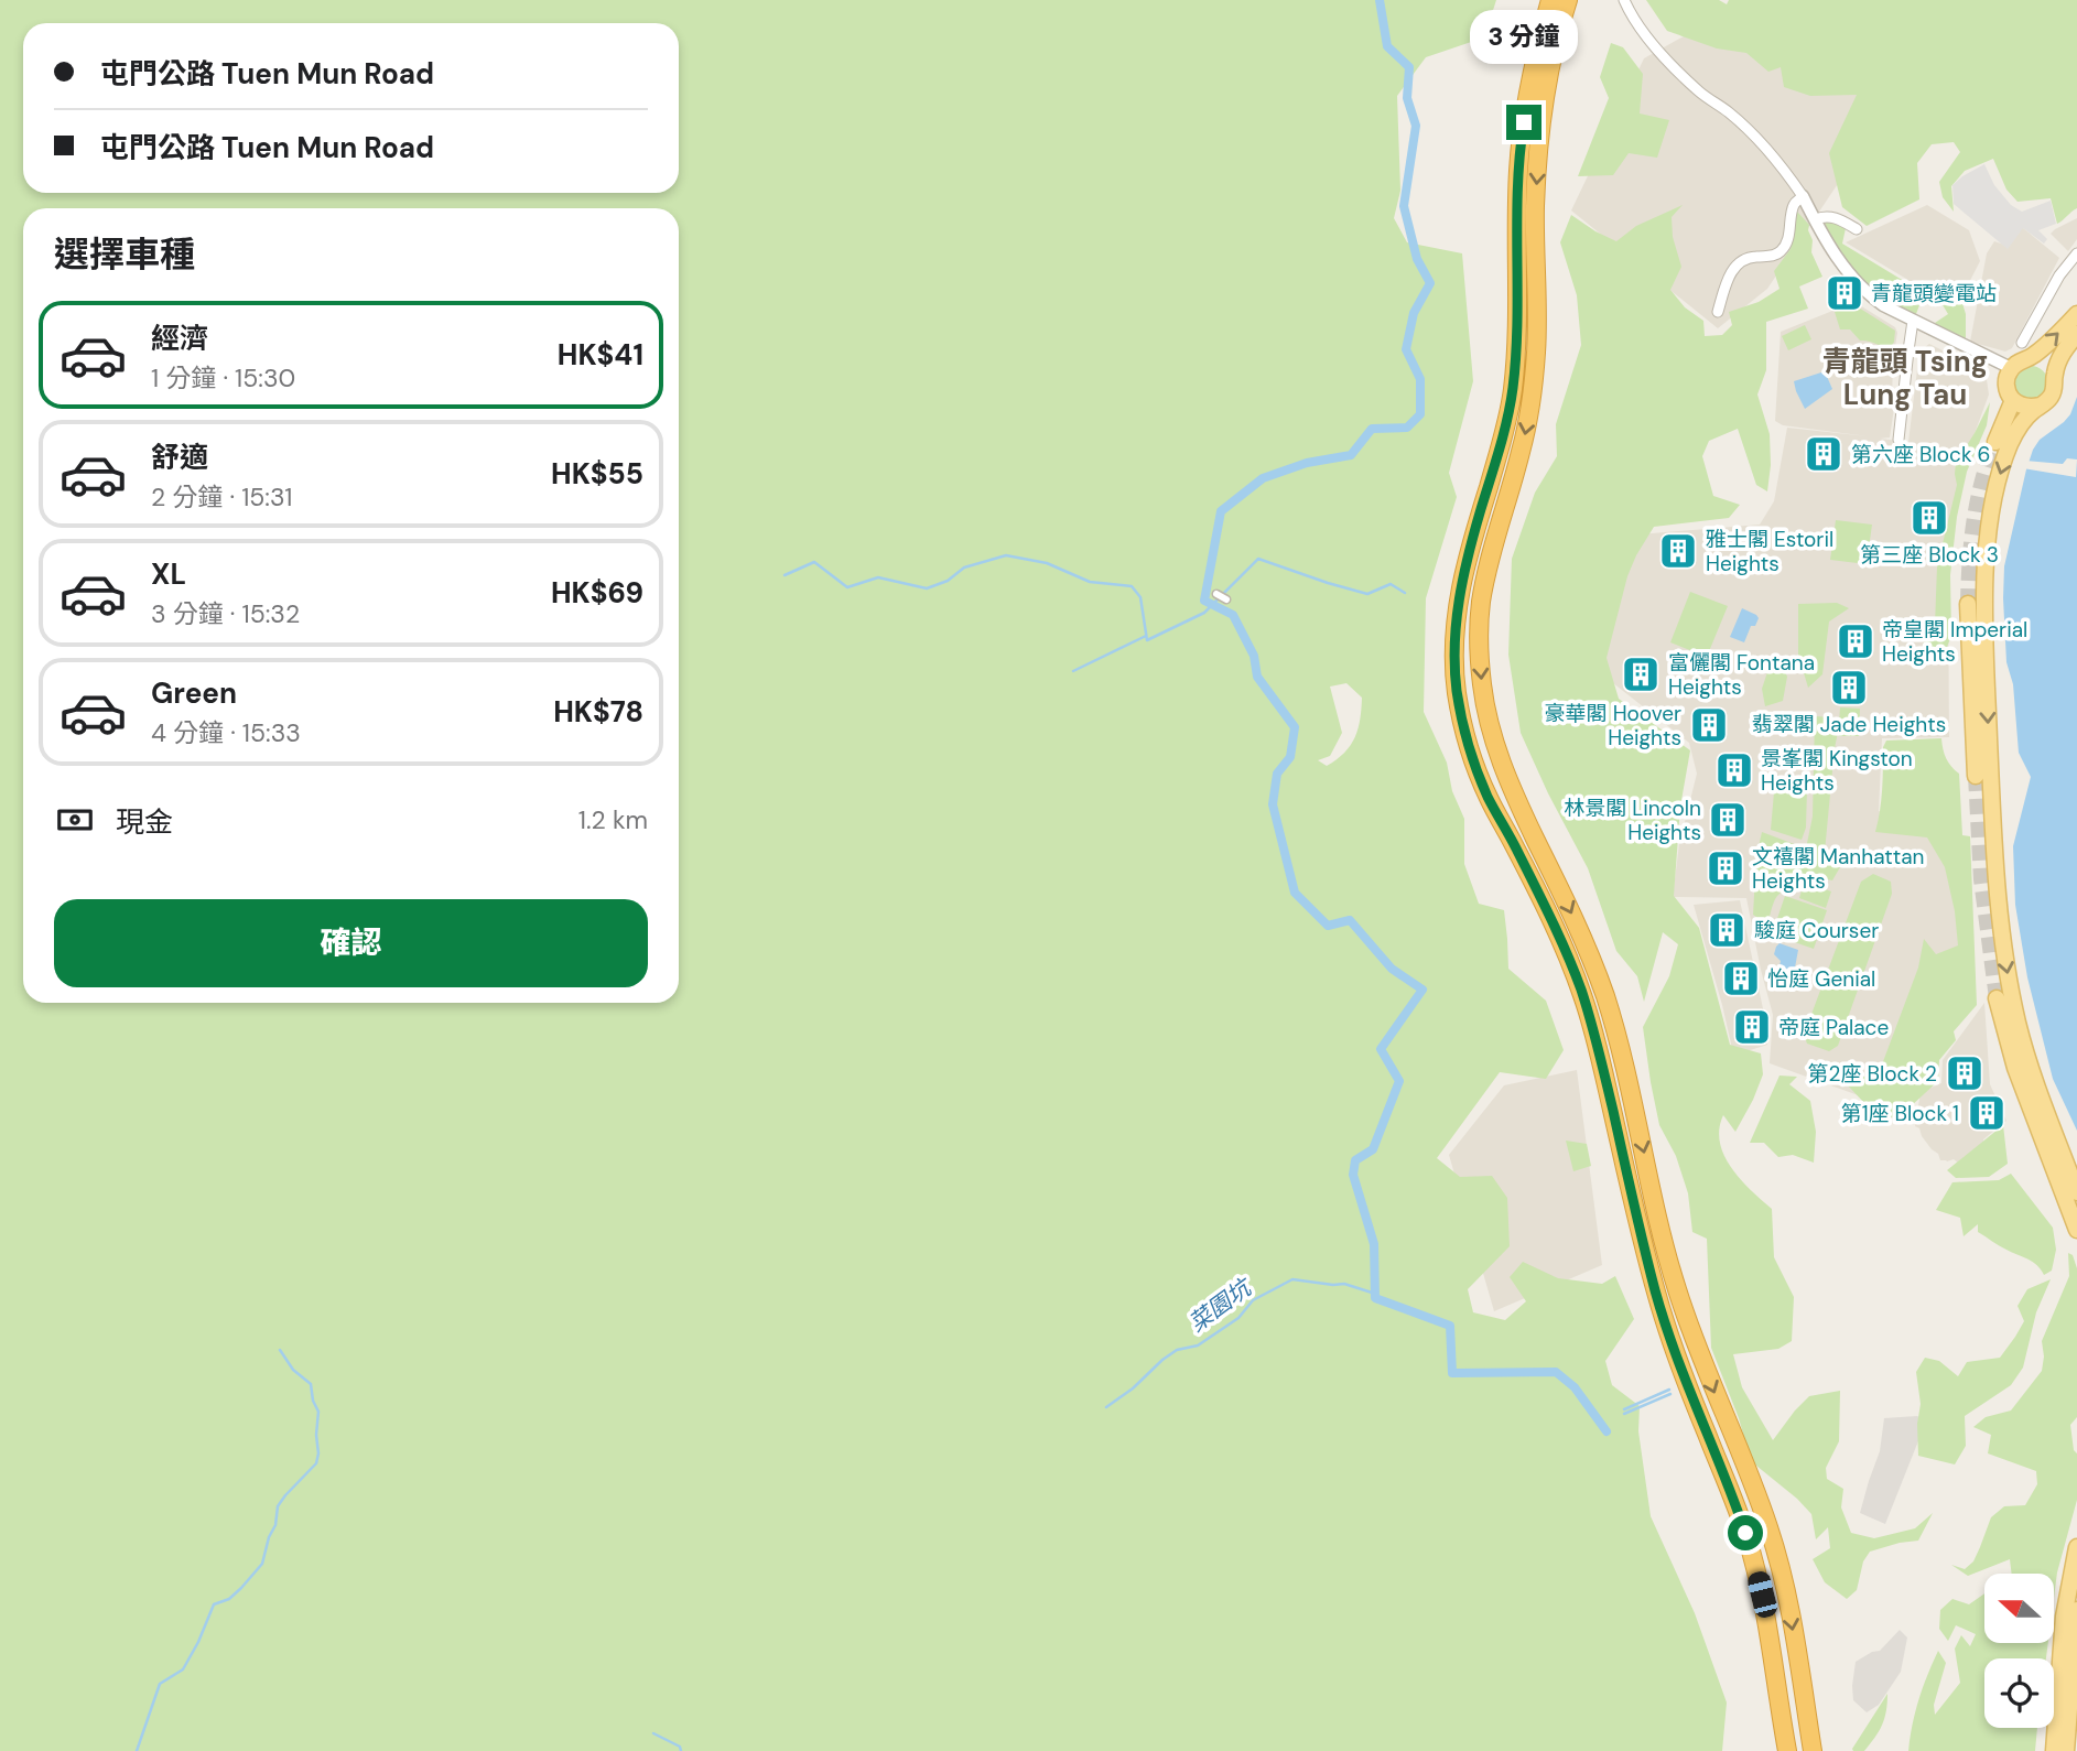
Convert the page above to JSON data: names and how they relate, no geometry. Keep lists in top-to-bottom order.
{
  "districts": ["青龍頭 Tsing Lung Tau"],
  "water": ["菜園坑"],
  "places": {
    "building": [
      "青龍頭變電站",
      "第六座 Block 6",
      "第三座 Block 3",
      "雅士閣 Estoril Heights",
      "帝皇閣 Imperial Heights",
      "富儷閣 Fontana Heights",
      "翡翠閣 Jade Heights",
      "豪華閣 Hoover Heights",
      "景峯閣 Kingston Heights",
      "林景閣 Lincoln Heights",
      "文禧閣 Manhattan Heights",
      "駿庭 Courser",
      "怡庭 Genial",
      "帝庭 Palace",
      "第2座 Block 2",
      "第1座 Block 1"
    ]
  },
  "north": "left",
  "page": {
    "bubble": "3 分鐘",
    "banner": ["屯門公路 Tuen Mun Road", "屯門公路 Tuen Mun Road"],
    "heading": "選擇車種",
    "list": [
      {
        "name": "經濟",
        "note": "1 分鐘 · 15:30",
        "value": "HK$41"
      },
      {
        "name": "舒適",
        "note": "2 分鐘 · 15:31",
        "value": "HK$55"
      },
      {
        "name": "XL",
        "note": "3 分鐘 · 15:32",
        "value": "HK$69"
      },
      {
        "name": "Green",
        "note": "4 分鐘 · 15:33",
        "value": "HK$78"
      }
    ],
    "pay": ["現金", "1.2 km"],
    "buttons": "確認"
  }
}
